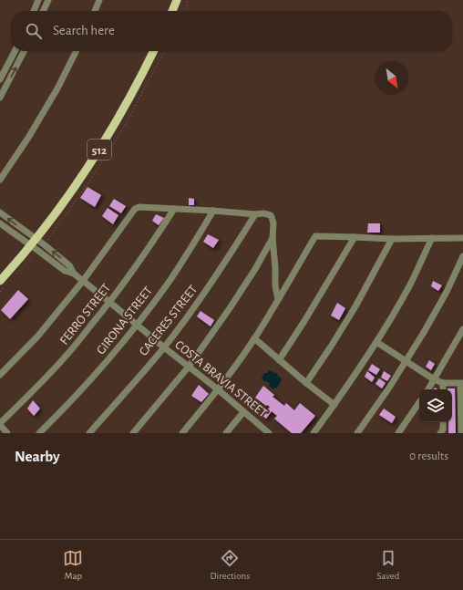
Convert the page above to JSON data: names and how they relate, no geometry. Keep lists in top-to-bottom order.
{
  "streets": {
    "main road": ["512"],
    "street": [
      "FERRO STREET",
      "GIRONA STREET",
      "CACERES STREET",
      "COSTA BRAVIA STREET"
    ]
  },
  "crossings": [
    ["512", "COSTA BRAVIA STREET"],
    ["FERRO STREET", "COSTA BRAVIA STREET"],
    ["GIRONA STREET", "COSTA BRAVIA STREET"],
    ["CACERES STREET", "COSTA BRAVIA STREET"]
  ],
  "north": "bottom right",
  "page": {
    "search": "Search here",
    "heading": ["Nearby", "0 results"],
    "nav": ["Map", "Directions", "Saved"]
  }
}
